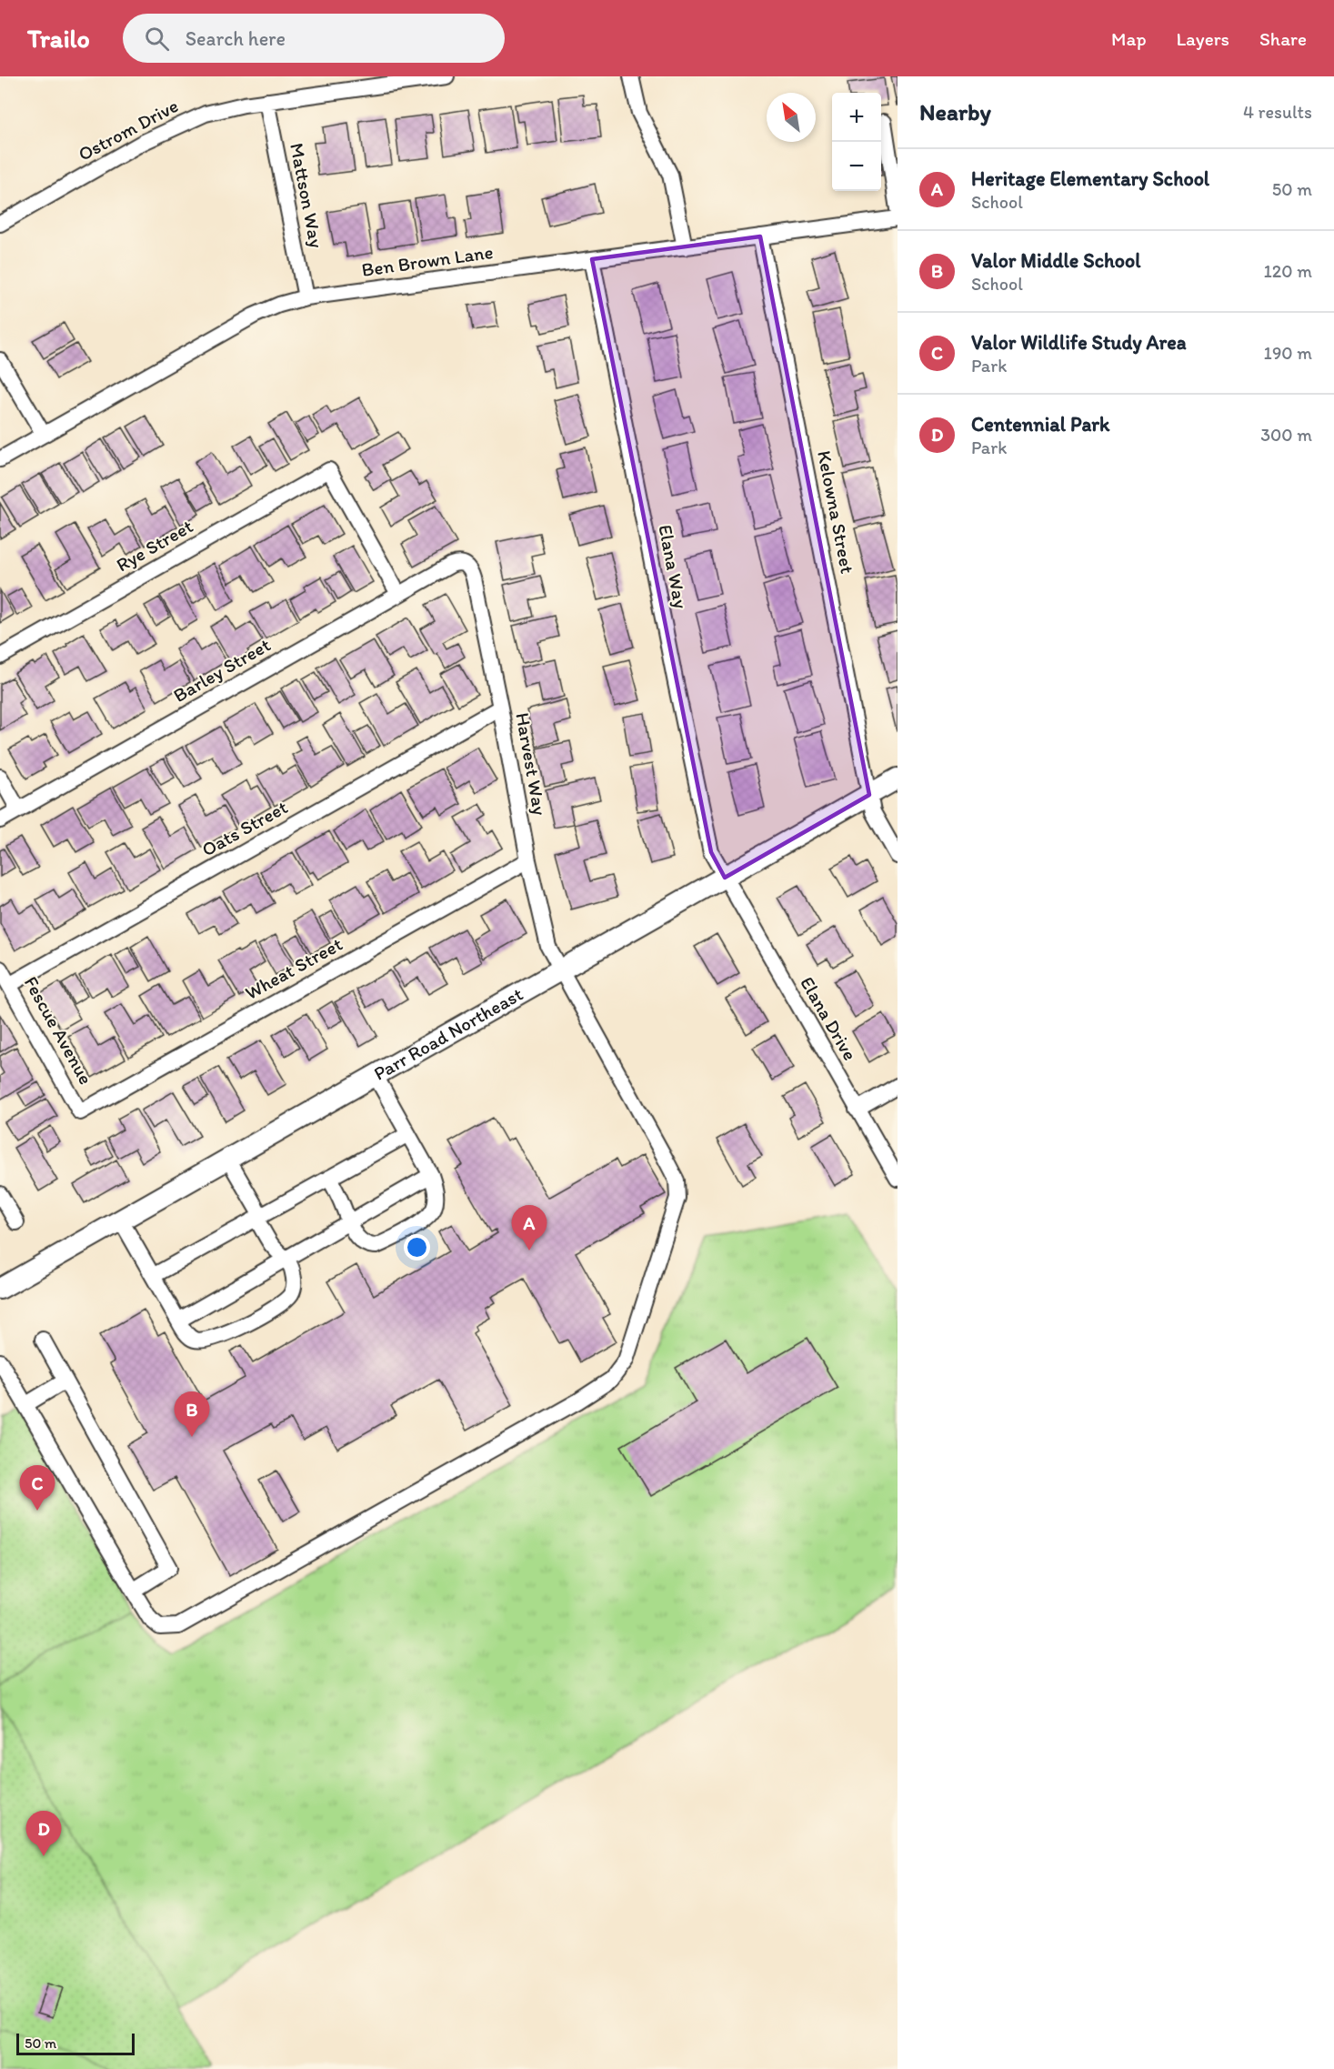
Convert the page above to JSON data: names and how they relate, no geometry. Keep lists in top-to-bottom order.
{
  "streets": {
    "main road": ["Parr Road Northeast"],
    "street": [
      "Ostrom Drive",
      "Mattson Way",
      "Ben Brown Lane",
      "Kelowna Street",
      "Rye Street",
      "Elana Way",
      "Barley Street",
      "Harvest Way",
      "Oats Street",
      "Wheat Street",
      "Elana Drive",
      "Fescue Avenue"
    ]
  },
  "crossings": [
    ["Ostrom Drive", "Mattson Way"],
    ["Mattson Way", "Ben Brown Lane"],
    ["Ben Brown Lane", "Kelowna Street"],
    ["Ben Brown Lane", "Elana Way"],
    ["Kelowna Street", "Parr Road Northeast"],
    ["Rye Street", "Barley Street"],
    ["Elana Way", "Elana Drive"],
    ["Elana Way", "Parr Road Northeast"],
    ["Barley Street", "Harvest Way"],
    ["Harvest Way", "Oats Street"],
    ["Harvest Way", "Wheat Street"],
    ["Harvest Way", "Parr Road Northeast"],
    ["Oats Street", "Fescue Avenue"],
    ["Wheat Street", "Fescue Avenue"],
    ["Elana Drive", "Parr Road Northeast"]
  ],
  "scale_bar": "50 m",
  "north": "top left",
  "page": {
    "header": "Trailo",
    "search": "Search here",
    "nav": ["Map", "Layers", "Share"],
    "heading": ["Nearby", "4 results"],
    "map_buttons": ["+", "−"],
    "list": [
      {
        "mark": "A",
        "name": "Heritage Elementary School",
        "note": "School",
        "value": "50 m"
      },
      {
        "mark": "B",
        "name": "Valor Middle School",
        "note": "School",
        "value": "120 m"
      },
      {
        "mark": "C",
        "name": "Valor Wildlife Study Area",
        "note": "Park",
        "value": "190 m"
      },
      {
        "mark": "D",
        "name": "Centennial Park",
        "note": "Park",
        "value": "300 m"
      }
    ],
    "pins": [
      "A",
      "B",
      "C",
      "D"
    ],
    "scale": "50 m"
  }
}
